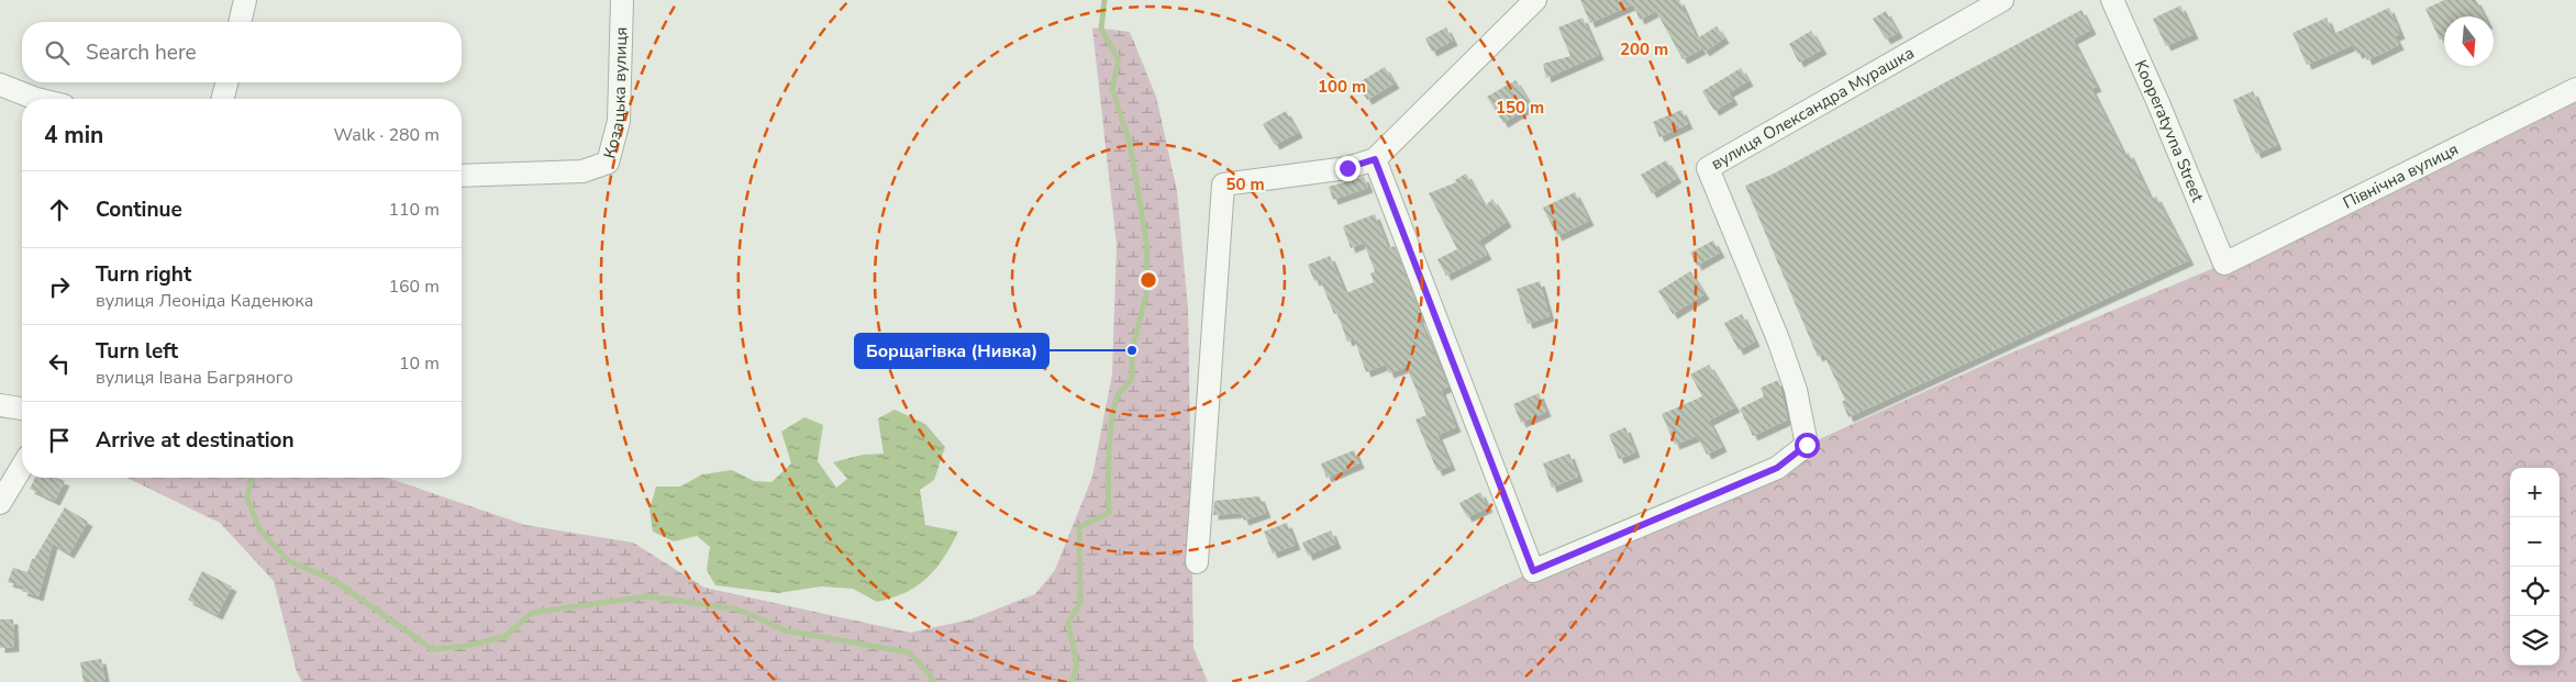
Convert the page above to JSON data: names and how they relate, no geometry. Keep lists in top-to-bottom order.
{
  "streets": {
    "street": [
      "Козацька вулиця",
      "вулиця Олександра Мурашка",
      "Kooperatyvna Street",
      "Північна вулиця"
    ]
  },
  "crossings": [
    ["Kooperatyvna Street", "Північна вулиця"]
  ],
  "places": ["Борщагівка (Нивка)"],
  "north": "bottom",
  "page": {
    "search": "Search here",
    "heading": ["4 min", "Walk · 280 m"],
    "list": [
      ["Continue", "110 m"],
      ["Turn right", "вулиця Леоніда Каденюка", "160 m"],
      ["Turn left", "вулиця Івана Багряного", "10 m"],
      "Arrive at destination"
    ],
    "map_buttons": ["+", "−"]
  },
  "rings": [
    "200 m",
    "100 m",
    "150 m",
    "50 m"
  ]
}
